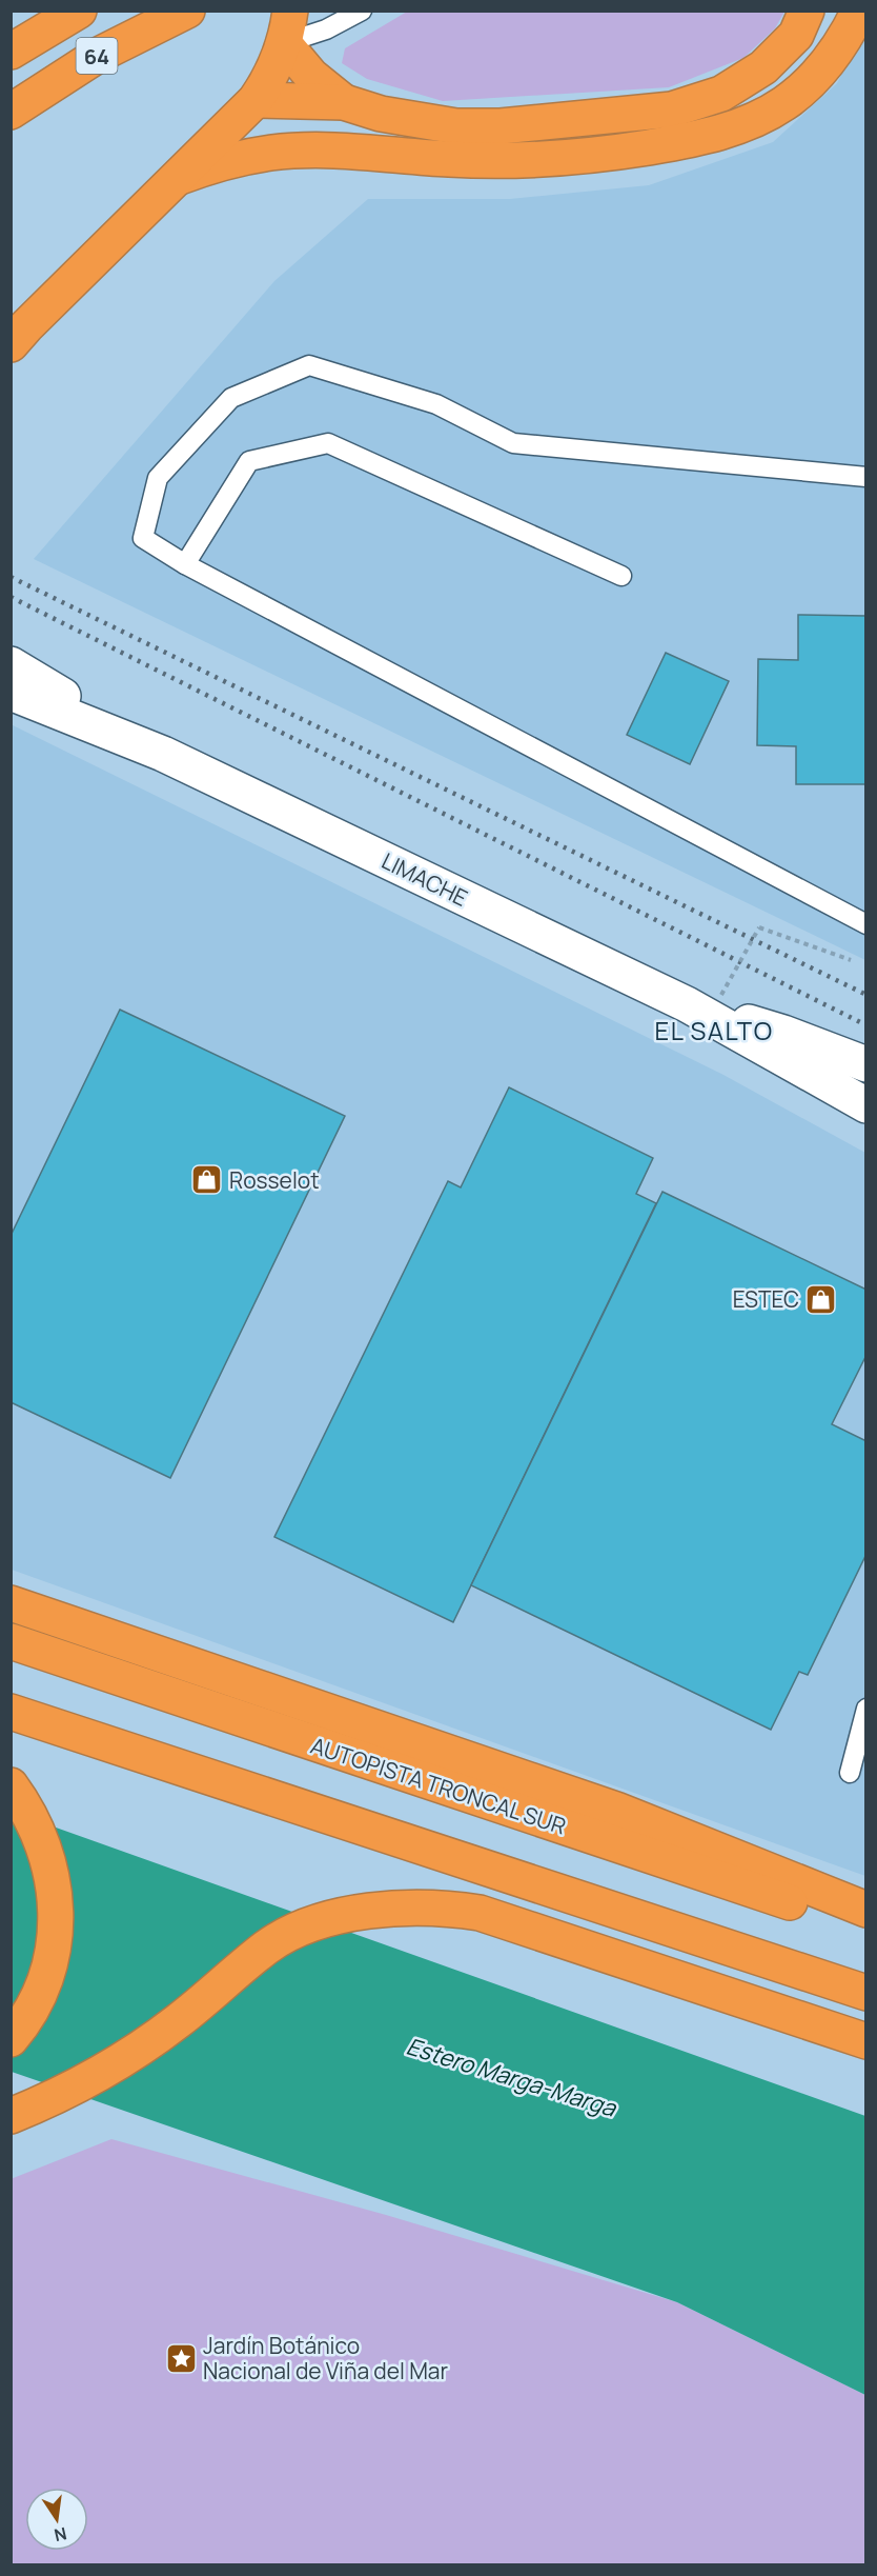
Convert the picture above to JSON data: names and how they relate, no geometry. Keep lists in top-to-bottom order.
{
  "streets": {
    "highway": ["64", "AUTOPISTA TRONCAL SUR"],
    "main road": ["LIMACHE"]
  },
  "districts": ["EL SALTO"],
  "water": ["Estero Marga-Marga"],
  "places": {
    "shop": ["Rosselot", "ESTEC"],
    "place": ["Jardín Botánico Nacional de Viña del Mar"]
  },
  "north": "bottom"
}
